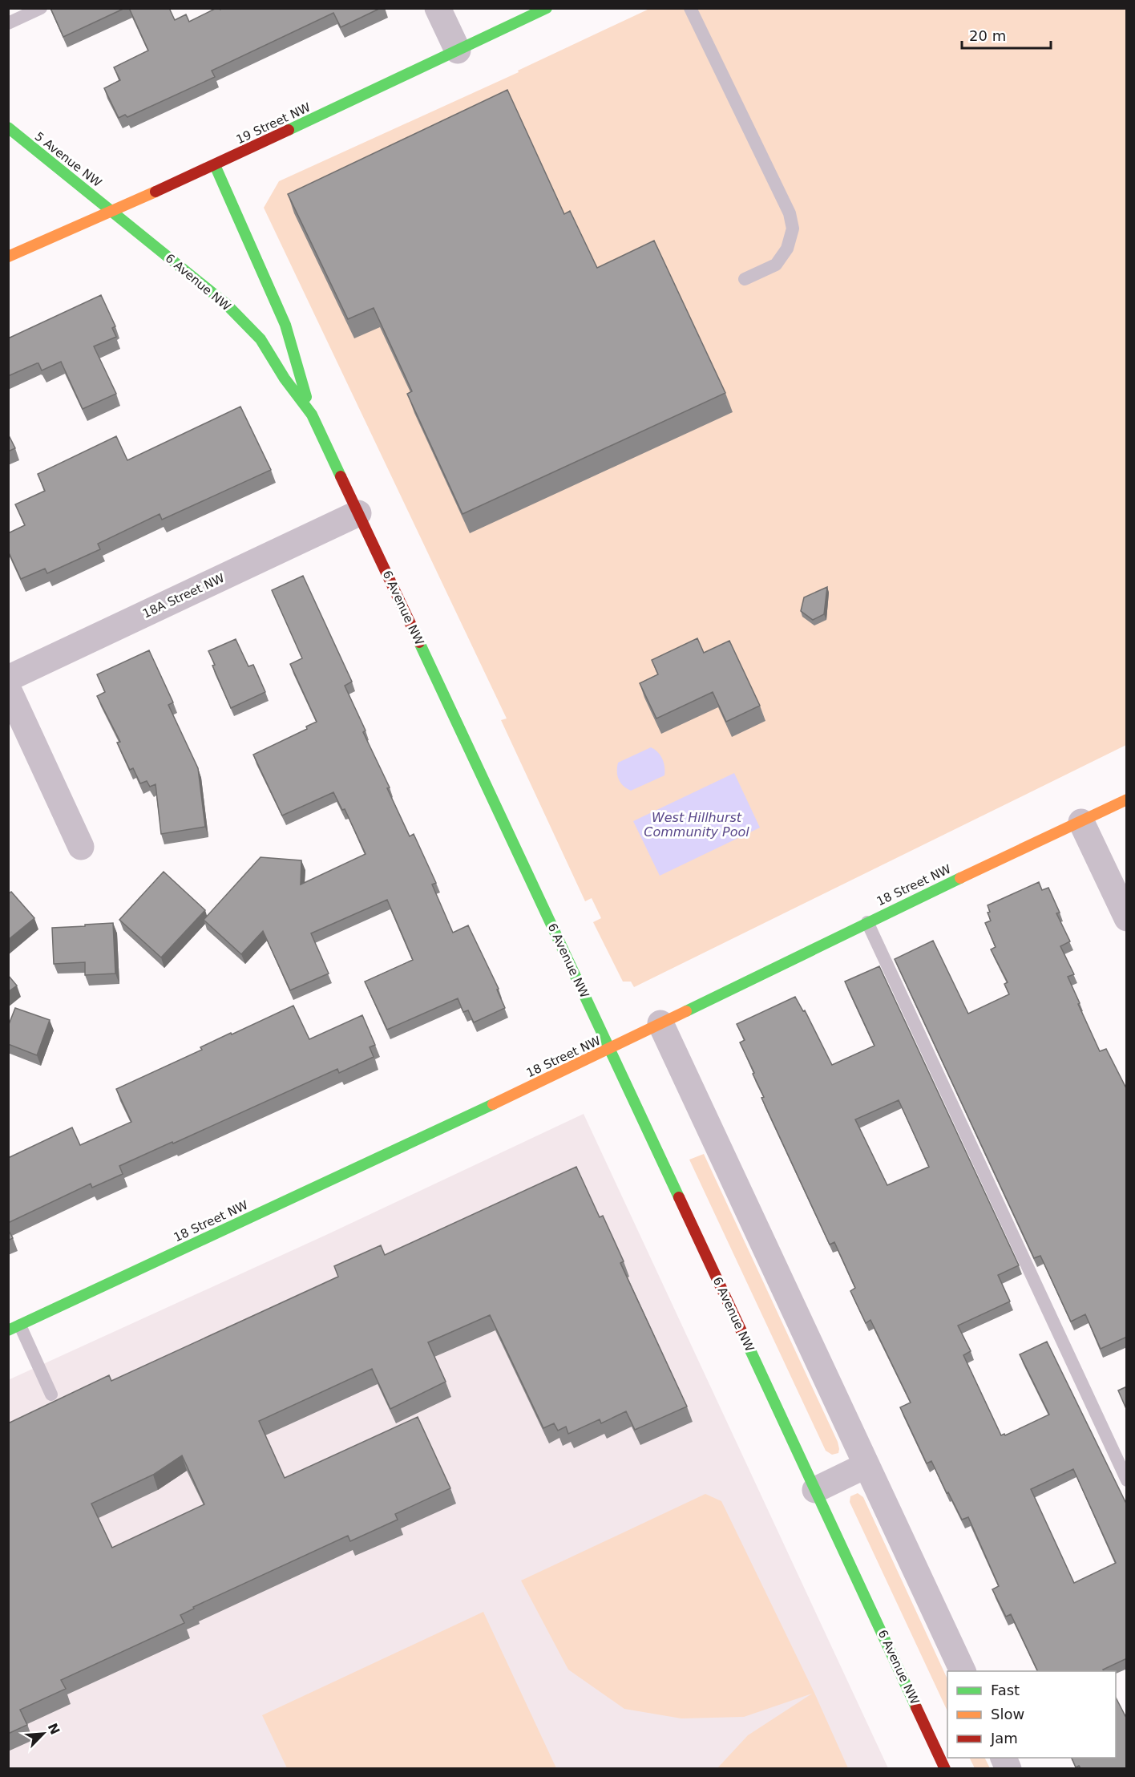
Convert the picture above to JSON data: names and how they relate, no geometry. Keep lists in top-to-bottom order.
{
  "streets": {
    "street": [
      "19 Street NW",
      "5 Avenue NW",
      "6 Avenue NW",
      "18A Street NW",
      "18 Street NW"
    ]
  },
  "crossings": [
    ["19 Street NW", "5 Avenue NW"],
    ["19 Street NW", "6 Avenue NW"],
    ["5 Avenue NW", "6 Avenue NW"],
    ["6 Avenue NW", "18A Street NW"],
    ["6 Avenue NW", "18 Street NW"]
  ],
  "water": ["West Hillhurst Community Pool"],
  "legend": ["Fast", "Slow", "Jam"],
  "scale_bar": "20 m",
  "north": "top right"
}
